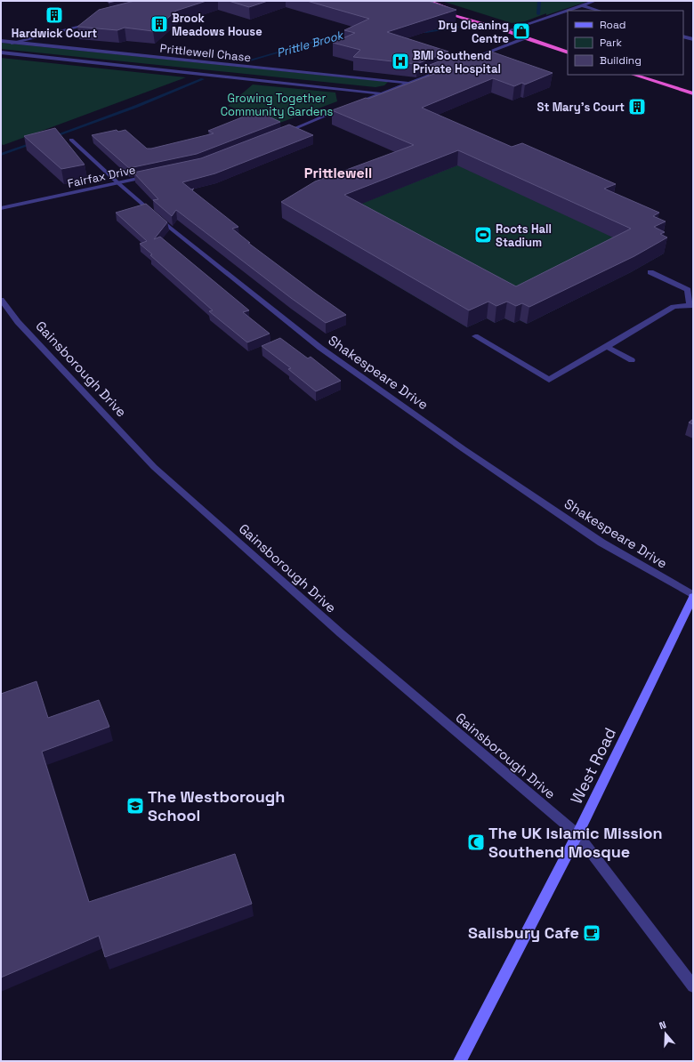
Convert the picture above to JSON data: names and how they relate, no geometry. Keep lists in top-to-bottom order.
{
  "streets": {
    "main road": ["West Road"],
    "street": [
      "Prittlewell Chase",
      "Fairfax Drive",
      "Gainsborough Drive",
      "Shakespeare Drive"
    ]
  },
  "crossings": [
    ["Fairfax Drive", "Shakespeare Drive"],
    ["Gainsborough Drive", "West Road"],
    ["Shakespeare Drive", "West Road"]
  ],
  "districts": ["Prittlewell"],
  "water": ["Prittle Brook"],
  "parks": ["Growing Together Community Gardens"],
  "places": {
    "building": ["Hardwick Court", "Brook Meadows House", "St Mary's Court"],
    "shop": ["Dry Cleaning Centre"],
    "hospital": ["BMI Southend Private Hospital"],
    "sports": ["Roots Hall Stadium"],
    "school or university": ["The Westborough School"],
    "mosque": ["The UK Islamic Mission Southend Mosque"],
    "cafe": ["Salisbury Cafe"]
  },
  "legend": ["Road", "Park", "Building"],
  "north": "top"
}
